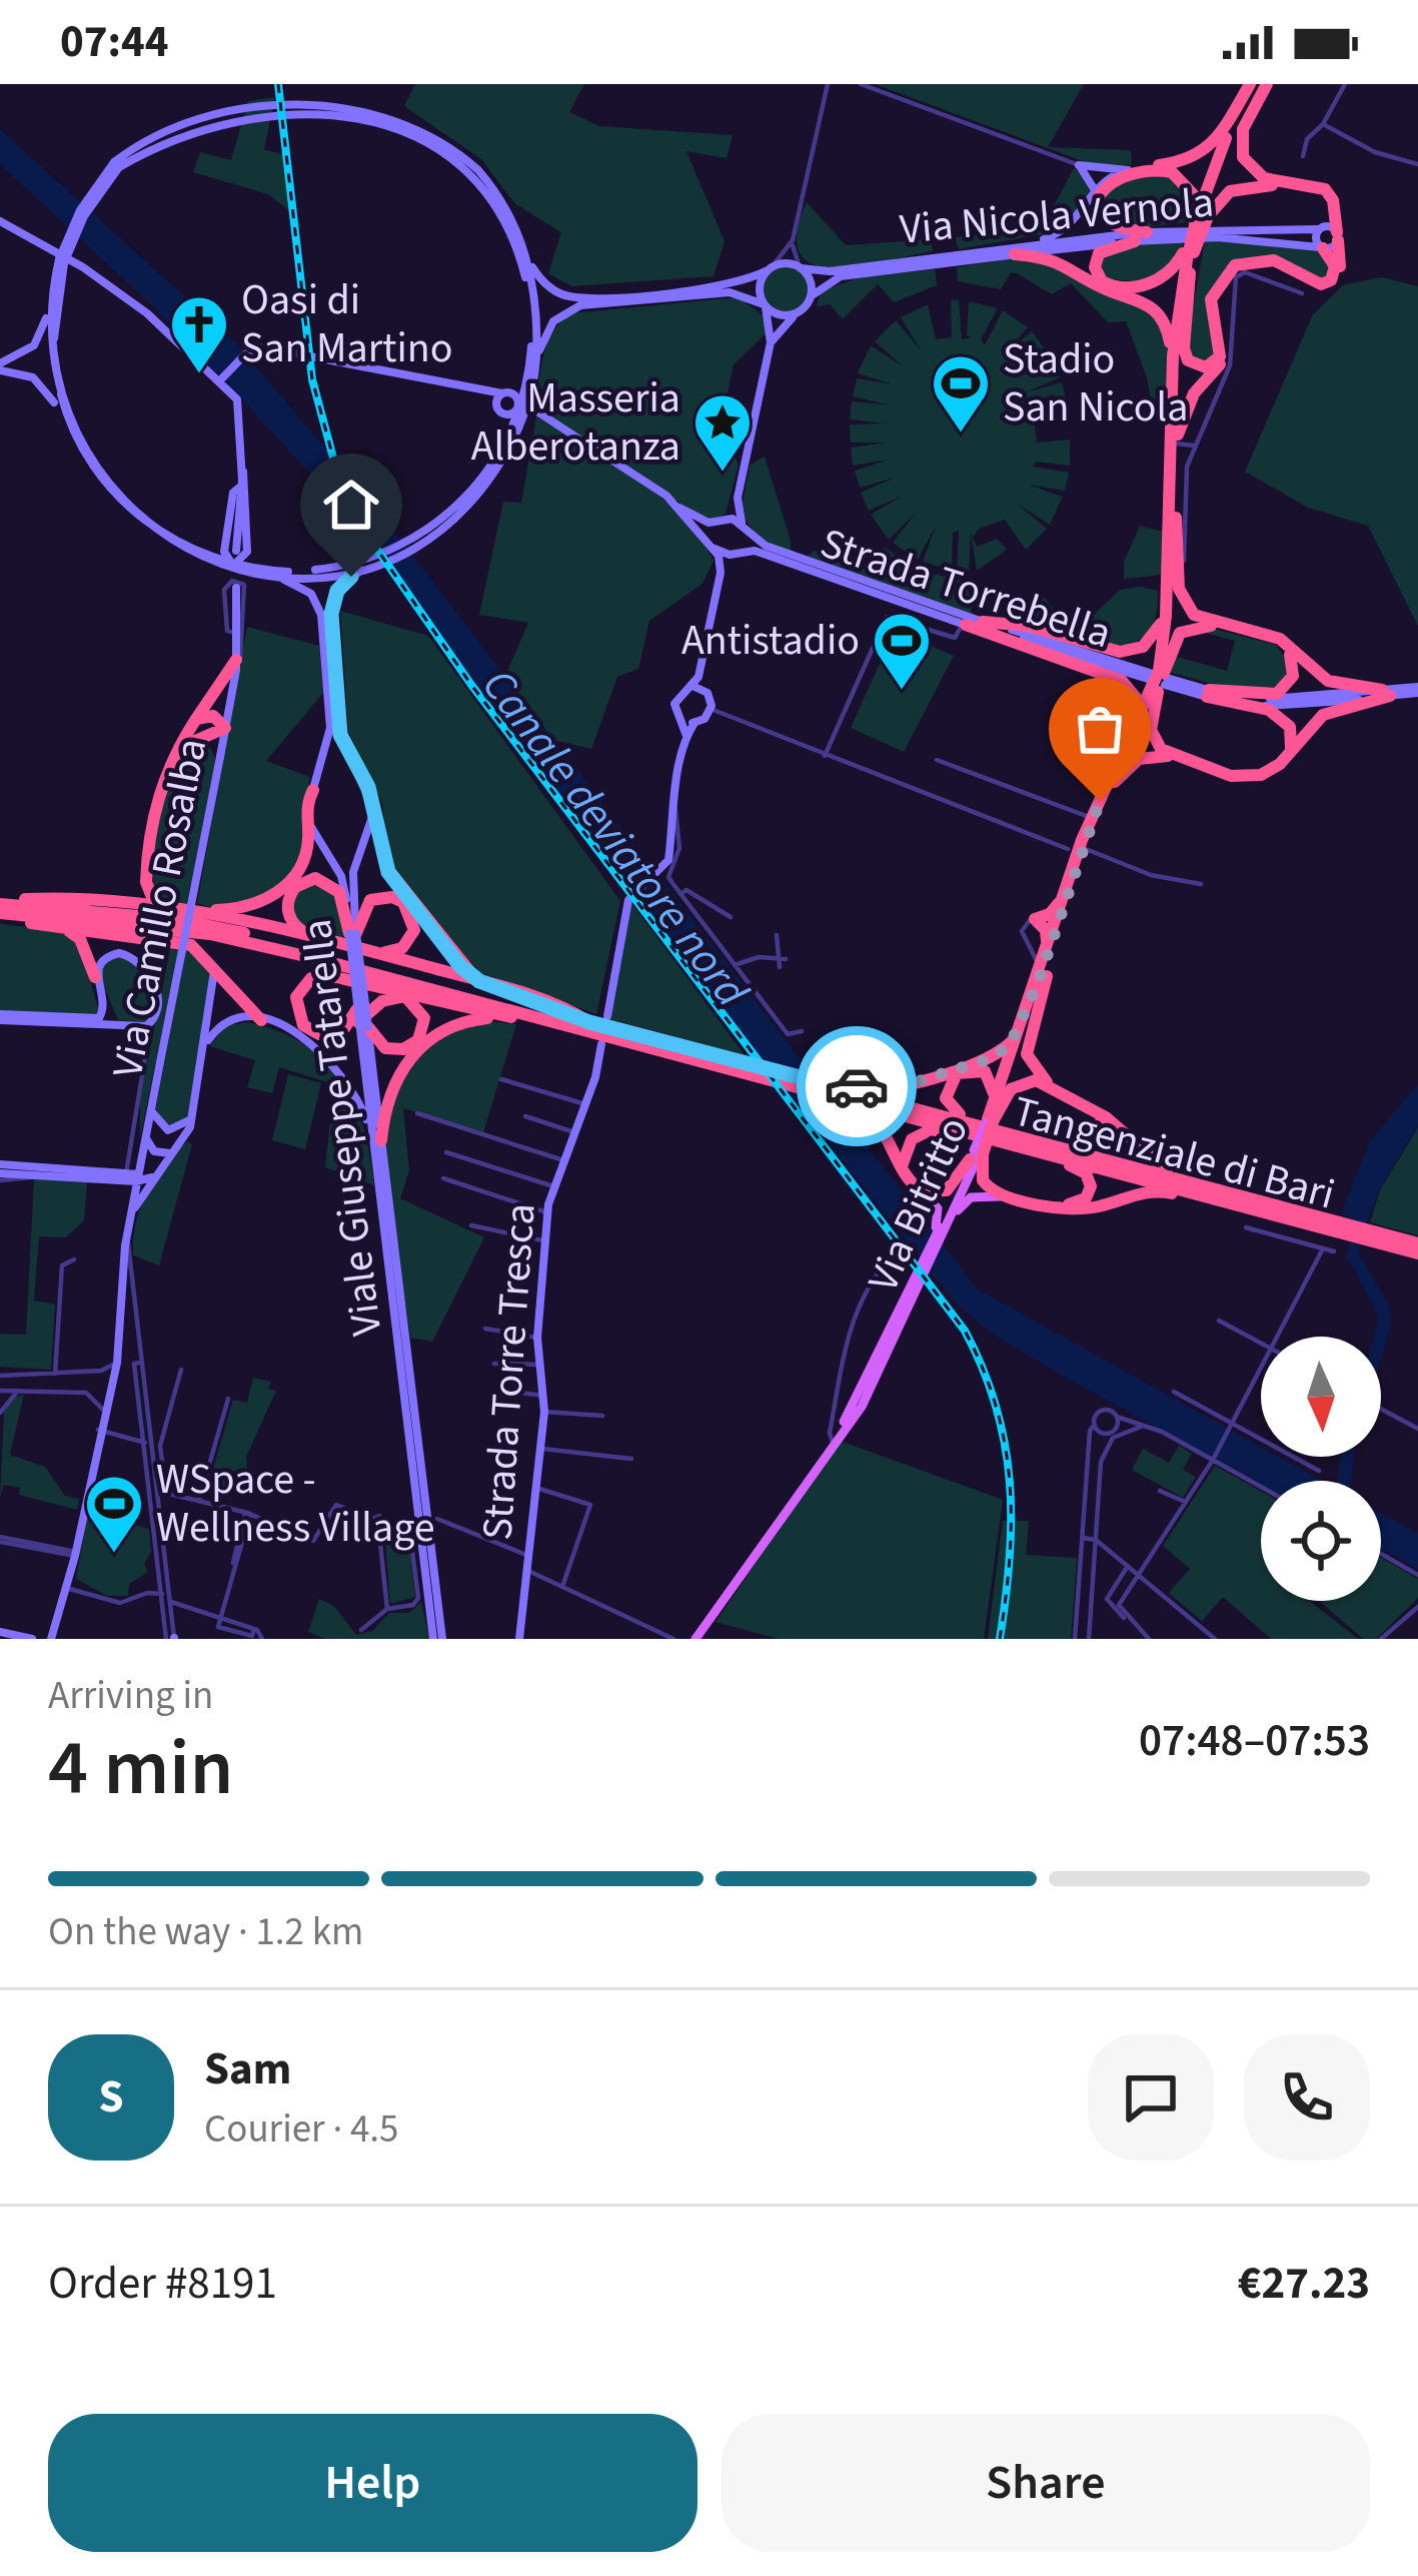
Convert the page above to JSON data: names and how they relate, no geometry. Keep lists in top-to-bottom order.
{
  "streets": {
    "highway": ["Tangenziale di Bari", "Via Bitritto"],
    "main road": [
      "Via Nicola Vernola",
      "Strada Torrebella",
      "Via Camillo Rosalba",
      "Viale Giuseppe Tatarella",
      "Strada Torre Tresca"
    ]
  },
  "crossings": [
    ["Strada Torrebella", "Via Bitritto"],
    ["Tangenziale di Bari", "Via Bitritto"]
  ],
  "water": ["Canale deviatore nord"],
  "places": {
    "church": ["Oasi di San Martino"],
    "sports": ["Stadio San Nicola", "Antistadio", "WSpace - Wellness Village"],
    "place": ["Masseria Alberotanza"]
  },
  "north": "bottom",
  "page": {
    "status": "07:44",
    "heading": ["4 min", "Arriving in", "07:48–07:53"],
    "panel": [
      "Sam",
      "Courier · 4.5",
      "Order #8191",
      "€27.23"
    ],
    "bar": "On the way · 1.2 km",
    "round": "S",
    "buttons": ["Help", "Share"]
  }
}
